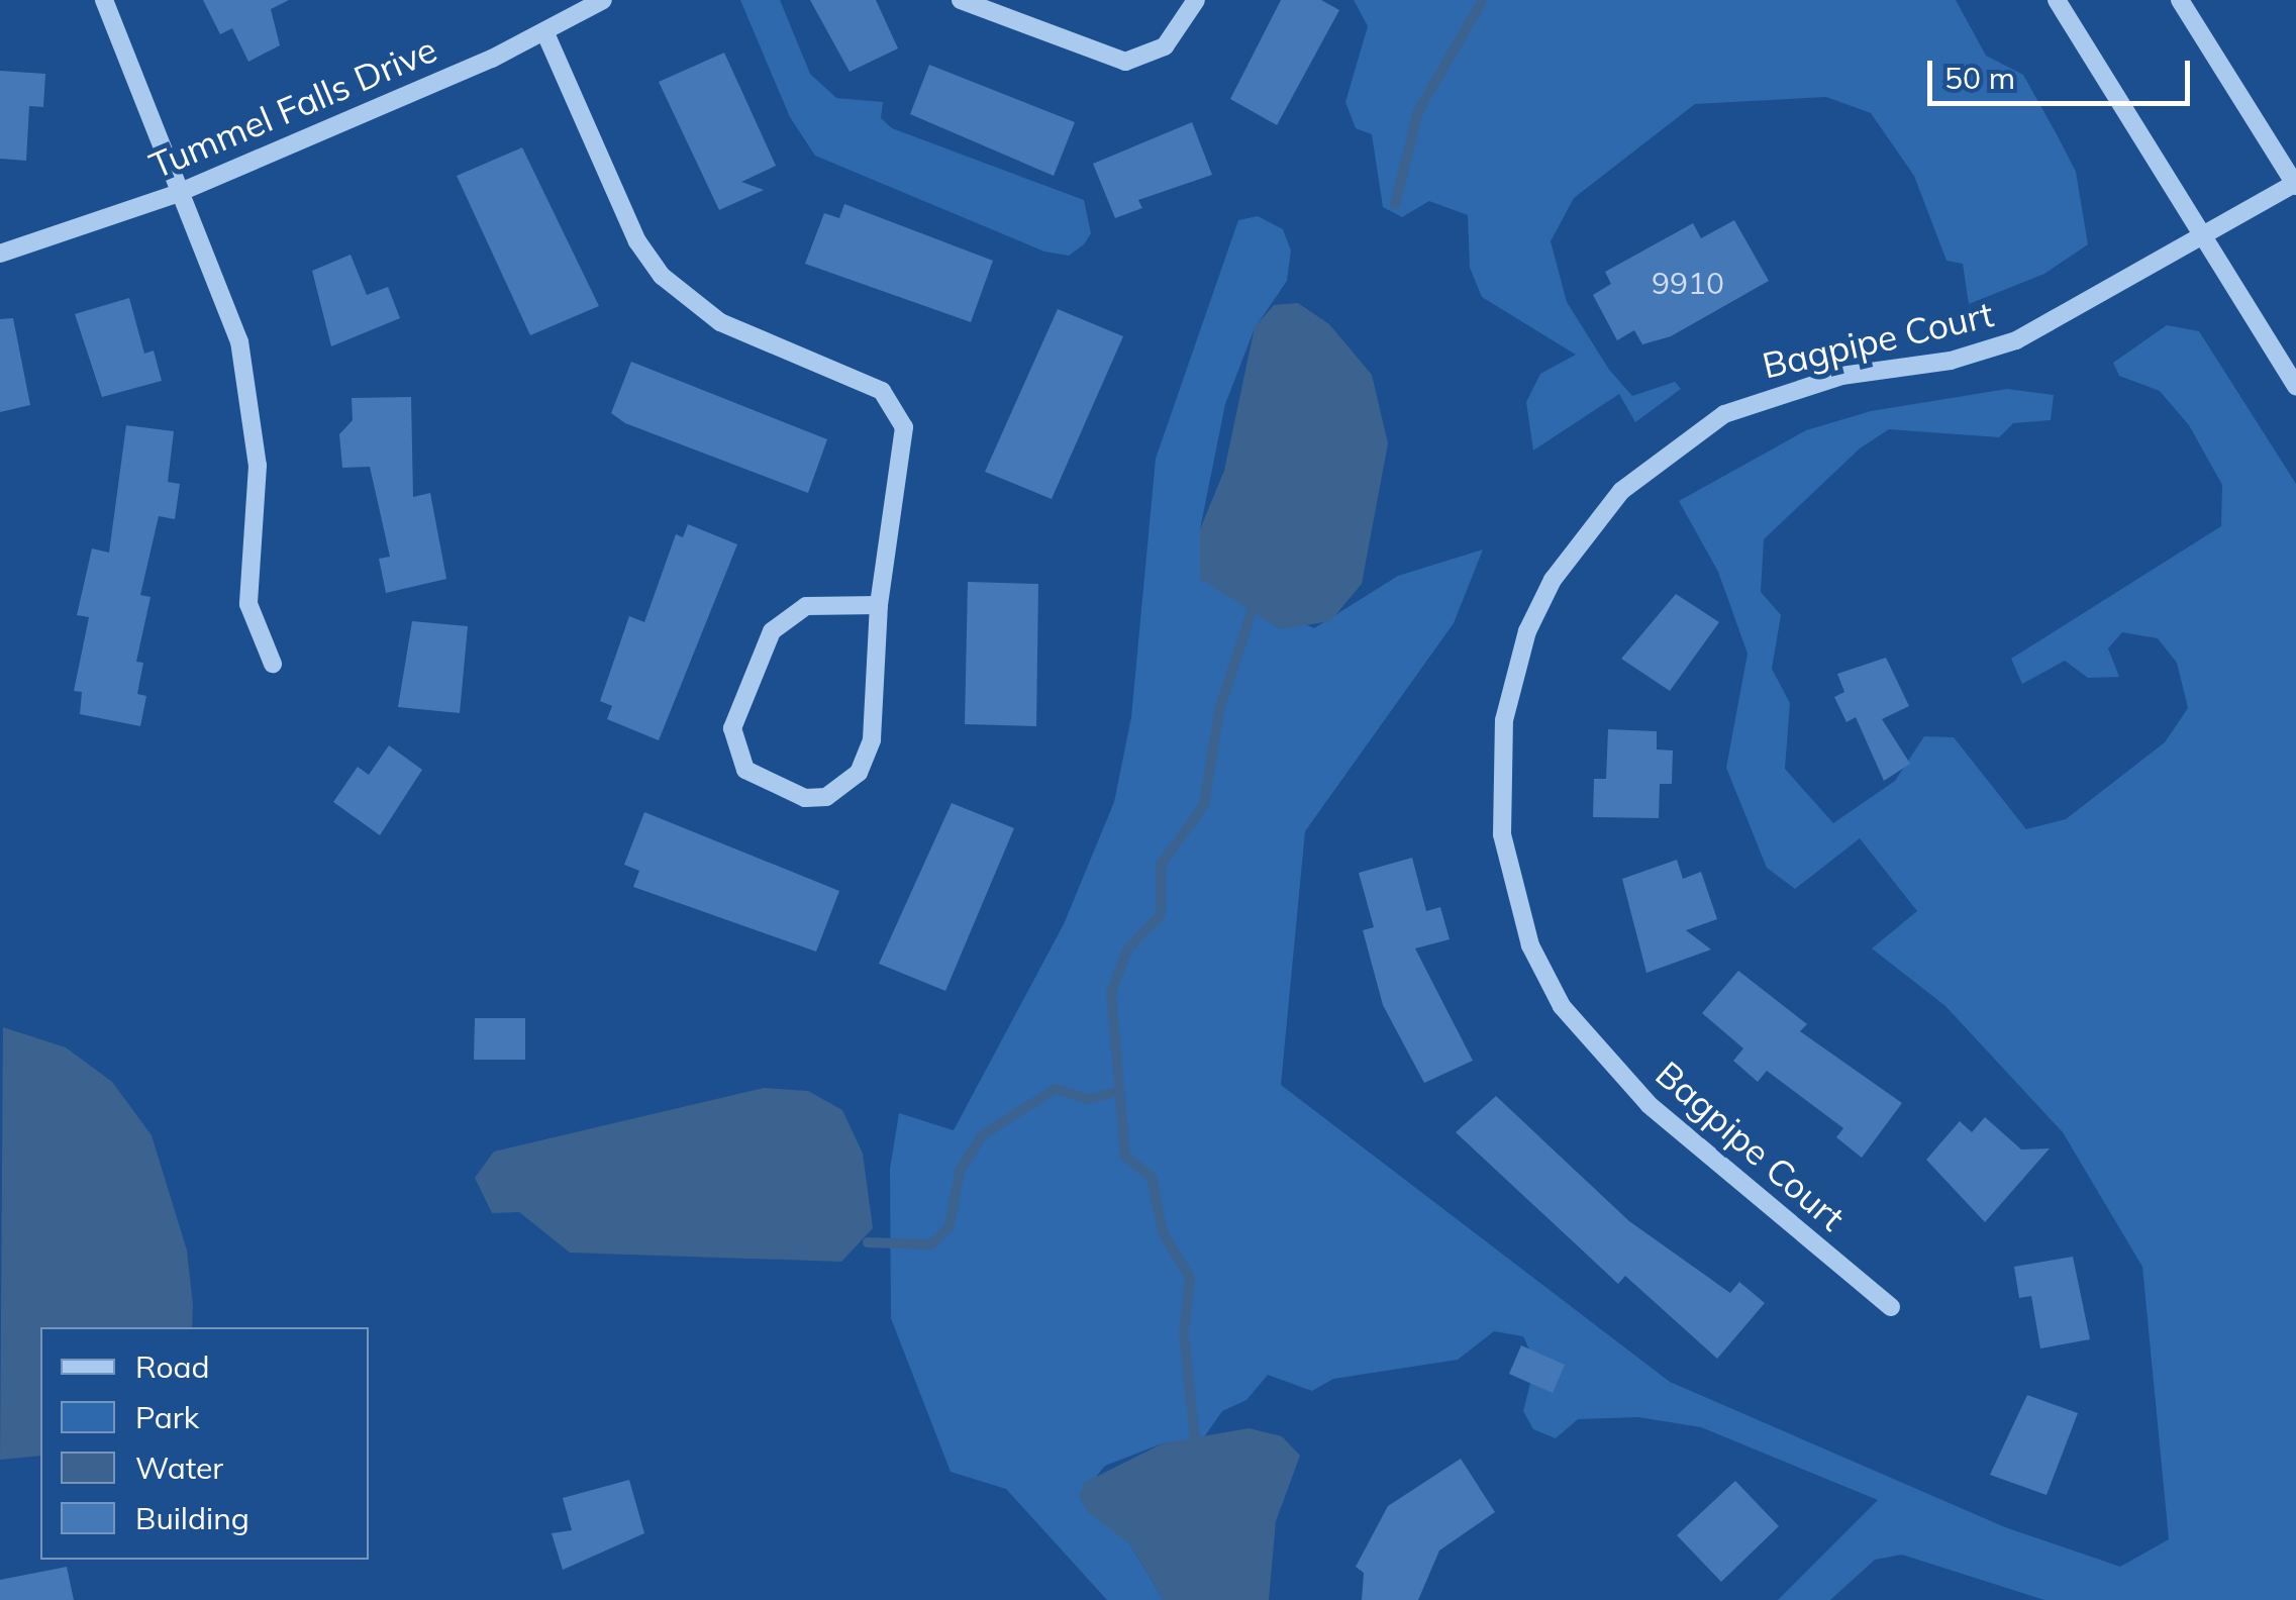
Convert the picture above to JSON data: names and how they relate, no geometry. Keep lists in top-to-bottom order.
{
  "streets": {
    "street": ["Tummel Falls Drive", "Bagpipe Court"]
  },
  "house_numbers": ["9910"],
  "legend": [
    "Road",
    "Park",
    "Water",
    "Building"
  ],
  "scale_bar": "50 m"
}
